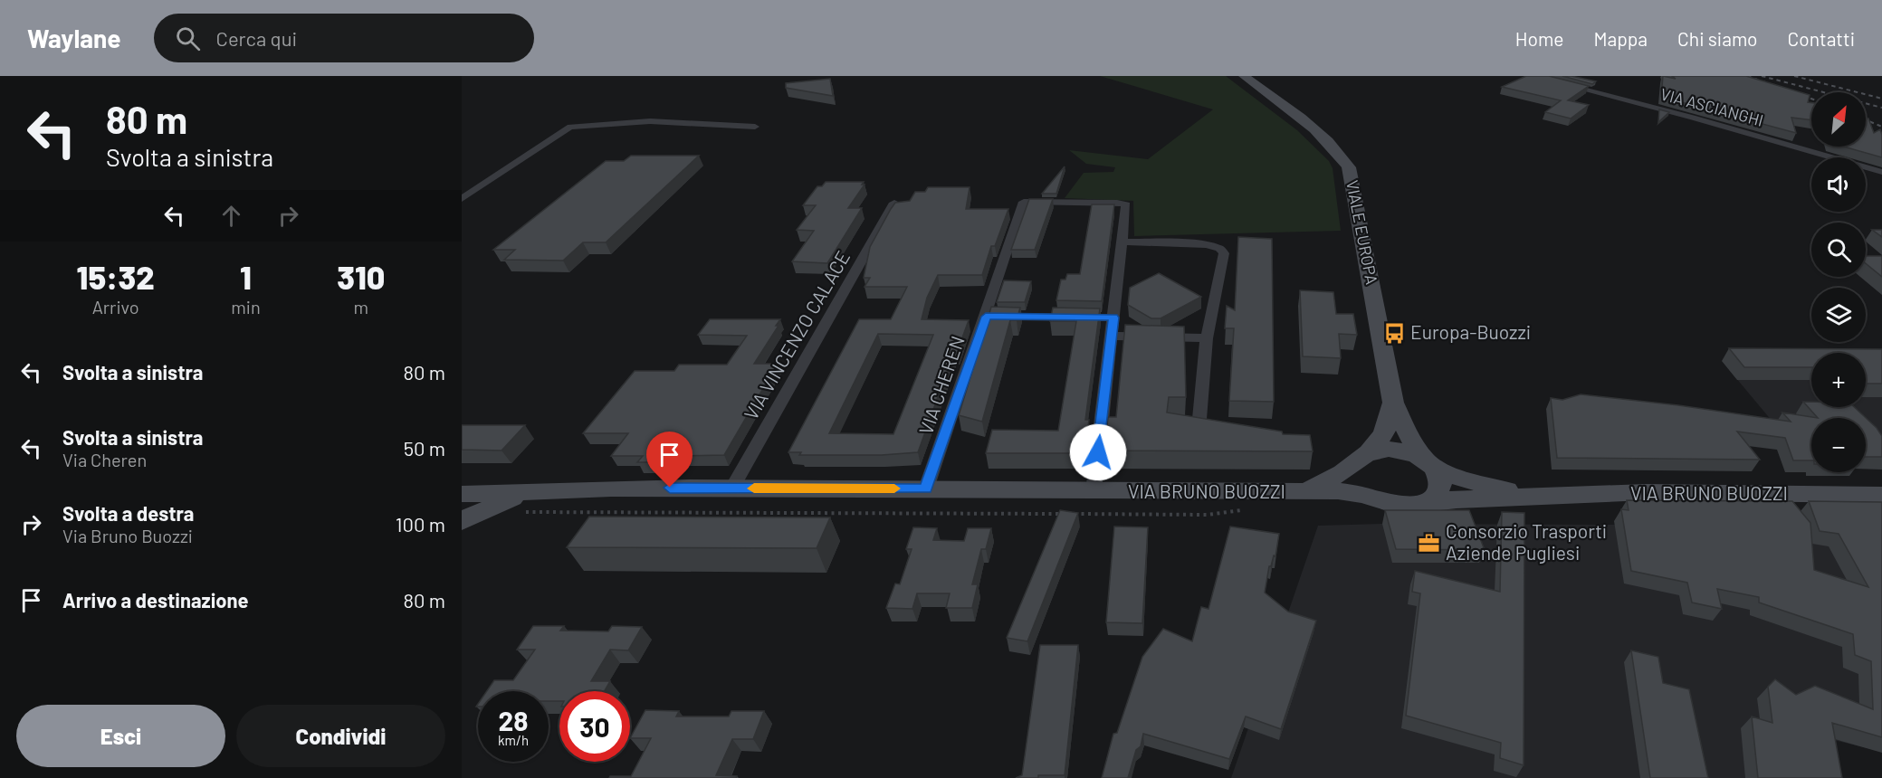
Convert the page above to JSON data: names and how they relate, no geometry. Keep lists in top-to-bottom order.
{
  "streets": {
    "main road": ["VIALE EUROPA", "VIA BRUNO BUOZZI"],
    "street": ["VIA ASCIANGHI", "VIA VINCENZO CALACE", "VIA CHEREN"]
  },
  "crossings": [
    ["VIA VINCENZO CALACE", "VIA BRUNO BUOZZI"],
    ["VIA CHEREN", "VIA BRUNO BUOZZI"]
  ],
  "places": {
    "bus stop": ["Europa-Buozzi"],
    "office": ["Consorzio Trasporti Aziende Pugliesi"]
  },
  "north": "top right",
  "page": {
    "header": "Waylane",
    "search": "Cerca qui",
    "nav": [
      "Home",
      "Mappa",
      "Chi siamo",
      "Contatti"
    ],
    "turn": ["80 m", "Svolta a sinistra"],
    "map_buttons": ["+", "−"],
    "eta": [
      "15:32",
      "Arrivo",
      "1",
      "min",
      "310",
      "m"
    ],
    "list": [
      {
        "name": "Svolta a sinistra",
        "value": "80 m"
      },
      {
        "name": "Svolta a sinistra",
        "note": "Via Cheren",
        "value": "50 m"
      },
      {
        "name": "Svolta a destra",
        "note": "Via Bruno Buozzi",
        "value": "100 m"
      },
      {
        "name": "Arrivo a destinazione",
        "value": "80 m"
      }
    ],
    "speed": "28 km/h",
    "limit": "30",
    "buttons": ["Esci", "Condividi"]
  }
}
